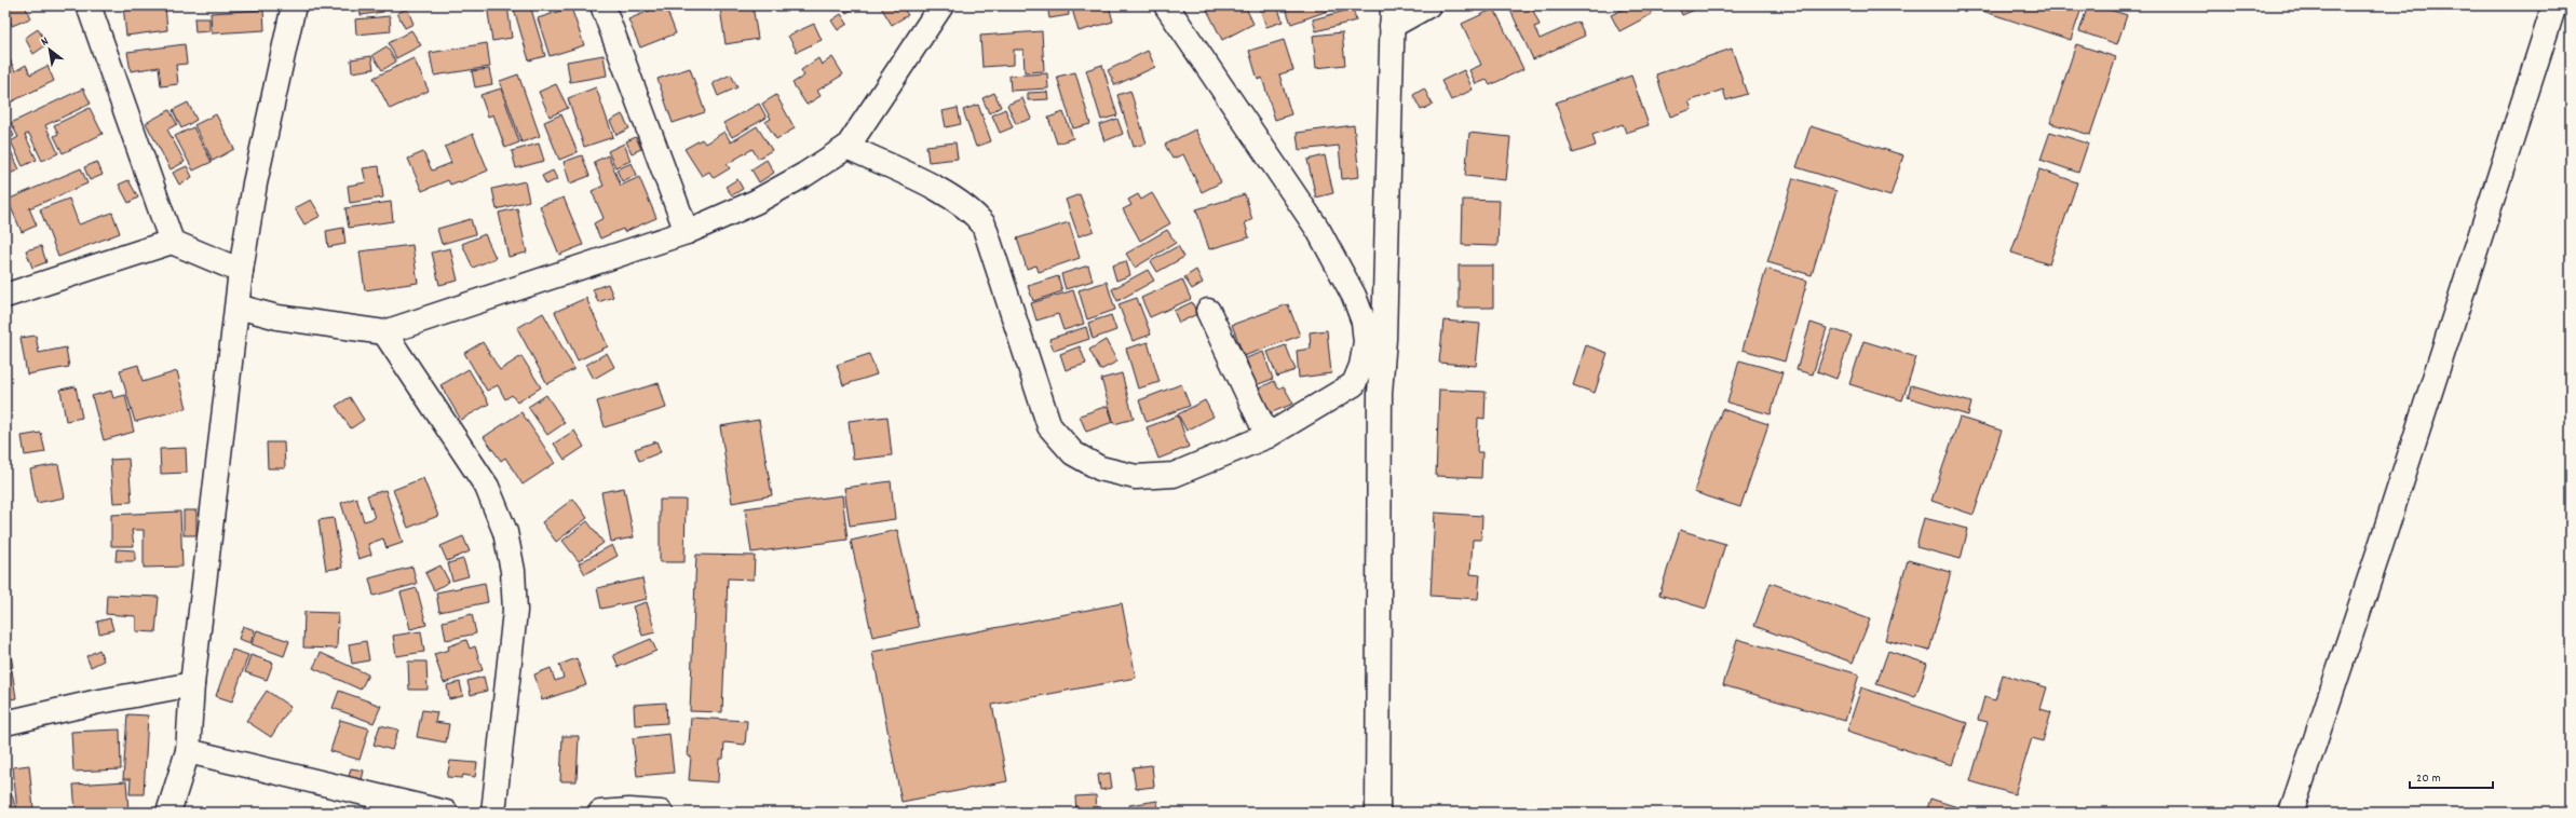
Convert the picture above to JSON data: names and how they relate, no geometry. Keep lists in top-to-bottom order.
{
  "scale_bar": "20 m",
  "north": "top left"
}
